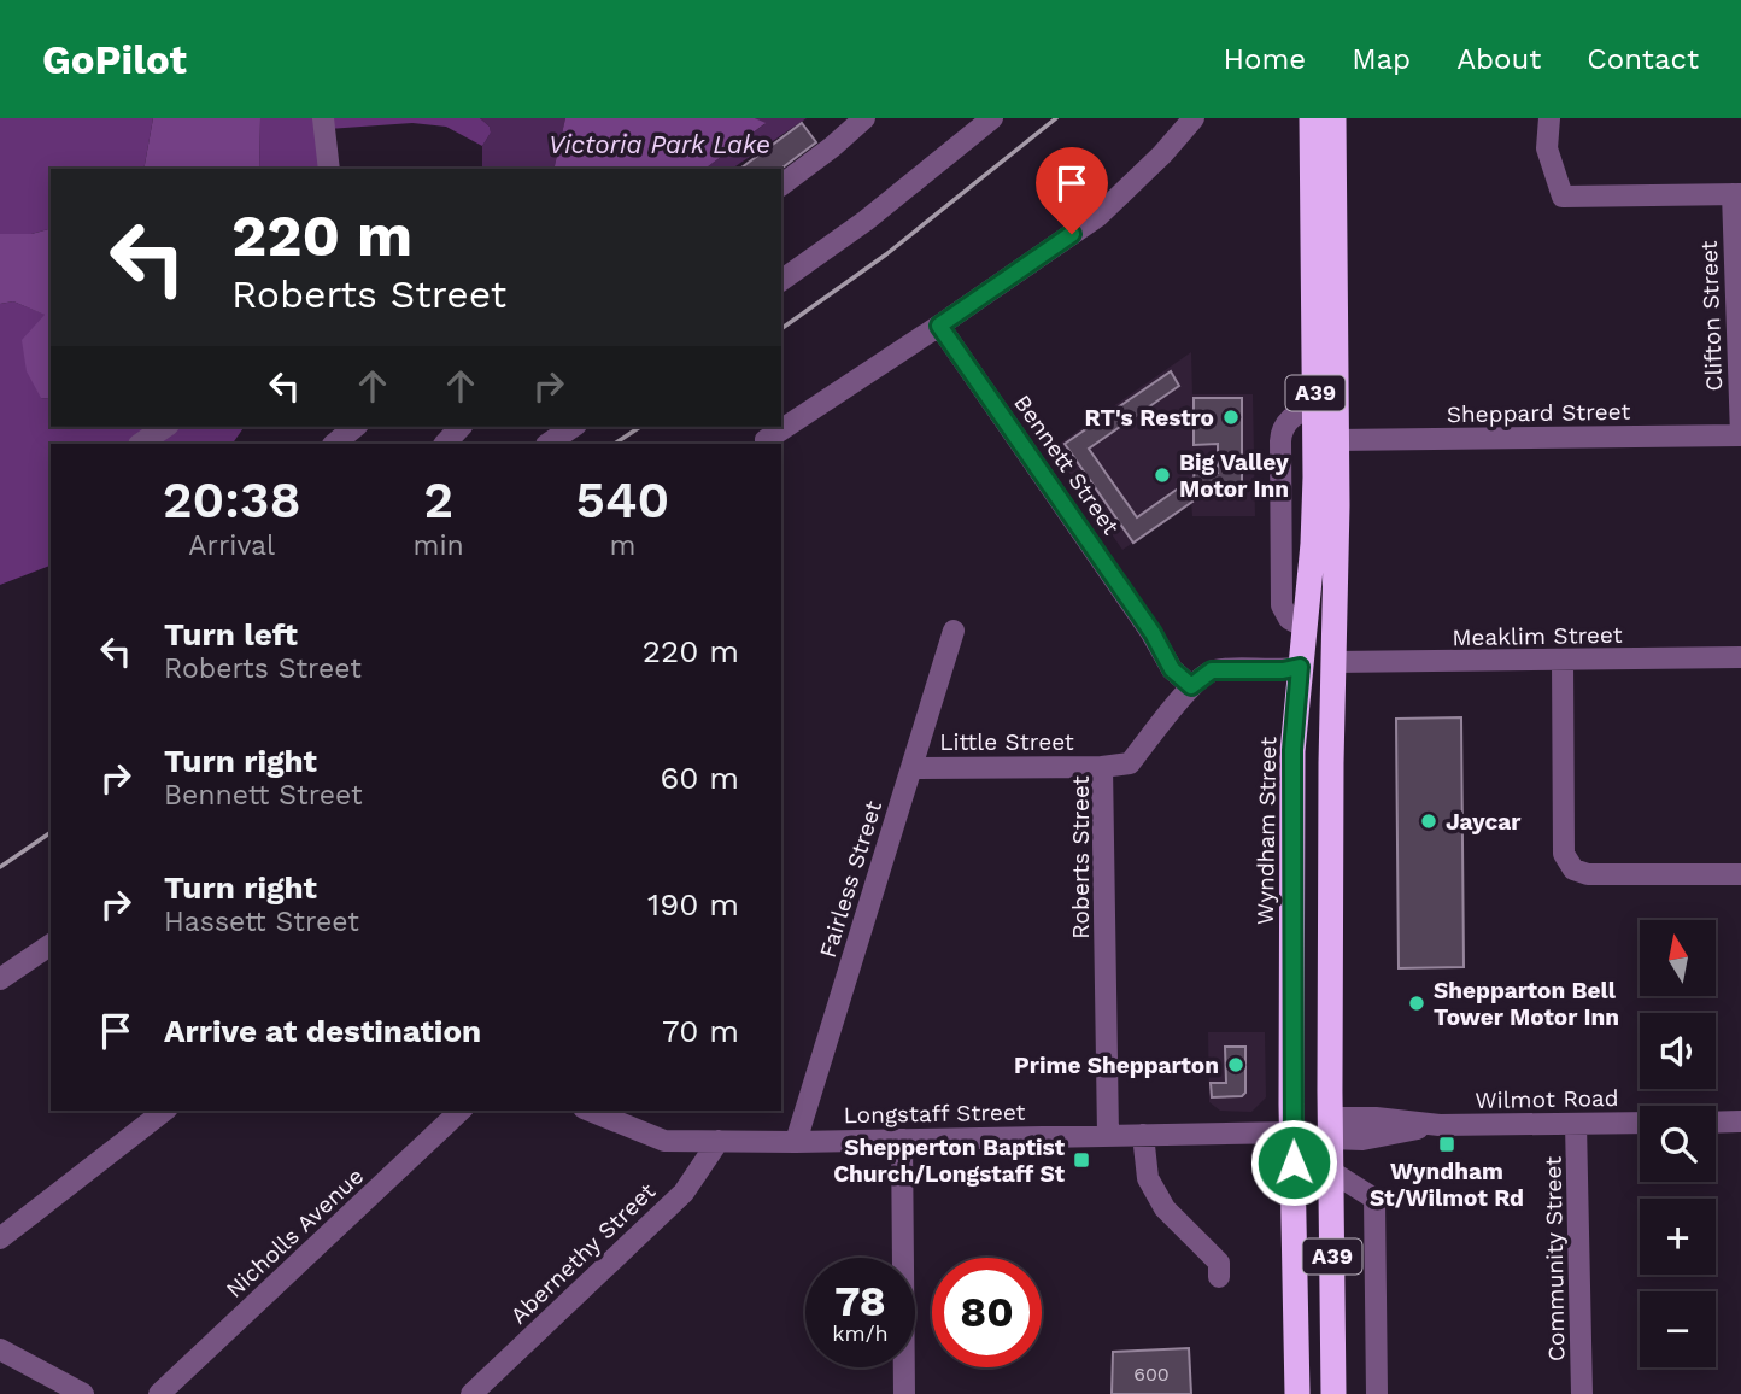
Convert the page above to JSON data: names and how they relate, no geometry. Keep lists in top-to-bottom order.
{
  "streets": {
    "highway": ["A39", "Wyndham Street"],
    "street": [
      "Clifton Street",
      "Sheppard Street",
      "Bennett Street",
      "Meaklim Street",
      "Little Street",
      "Roberts Street",
      "Fairless Street",
      "Wilmot Road",
      "Longstaff Street",
      "Nicholls Avenue",
      "Abernethy Street",
      "Community Street"
    ]
  },
  "crossings": [
    ["Clifton Street", "Sheppard Street"],
    ["A39", "Sheppard Street"],
    ["A39", "Meaklim Street"],
    ["A39", "Wilmot Road"],
    ["Bennett Street", "Roberts Street"],
    ["Little Street", "Roberts Street"],
    ["Little Street", "Fairless Street"],
    ["Wyndham Street", "Longstaff Street"],
    ["Roberts Street", "Longstaff Street"],
    ["Fairless Street", "Longstaff Street"],
    ["Wilmot Road", "Community Street"],
    ["Longstaff Street", "Abernethy Street"]
  ],
  "water": ["Victoria Park Lake"],
  "places": {
    "other": [
      "RT's Restro",
      "Big Valley Motor Inn",
      "Jaycar",
      "Shepparton Bell Tower Motor Inn",
      "Prime Shepparton"
    ],
    "transit": ["Wyndham St/Wilmot Rd", "Shepperton Baptist Church/Longstaff St"]
  },
  "house_numbers": ["600"],
  "north": "top",
  "page": {
    "header": "GoPilot",
    "nav": [
      "Home",
      "Map",
      "About",
      "Contact"
    ],
    "turn": ["220 m", "Roberts Street"],
    "eta": [
      "20:38",
      "Arrival",
      "2",
      "min",
      "540",
      "m"
    ],
    "list": [
      {
        "name": "Turn left",
        "note": "Roberts Street",
        "value": "220 m"
      },
      {
        "name": "Turn right",
        "note": "Bennett Street",
        "value": "60 m"
      },
      {
        "name": "Turn right",
        "note": "Hassett Street",
        "value": "190 m"
      },
      {
        "name": "Arrive at destination",
        "value": "70 m"
      }
    ],
    "map_buttons": ["+", "−"],
    "speed": "78 km/h",
    "limit": "80"
  }
}
